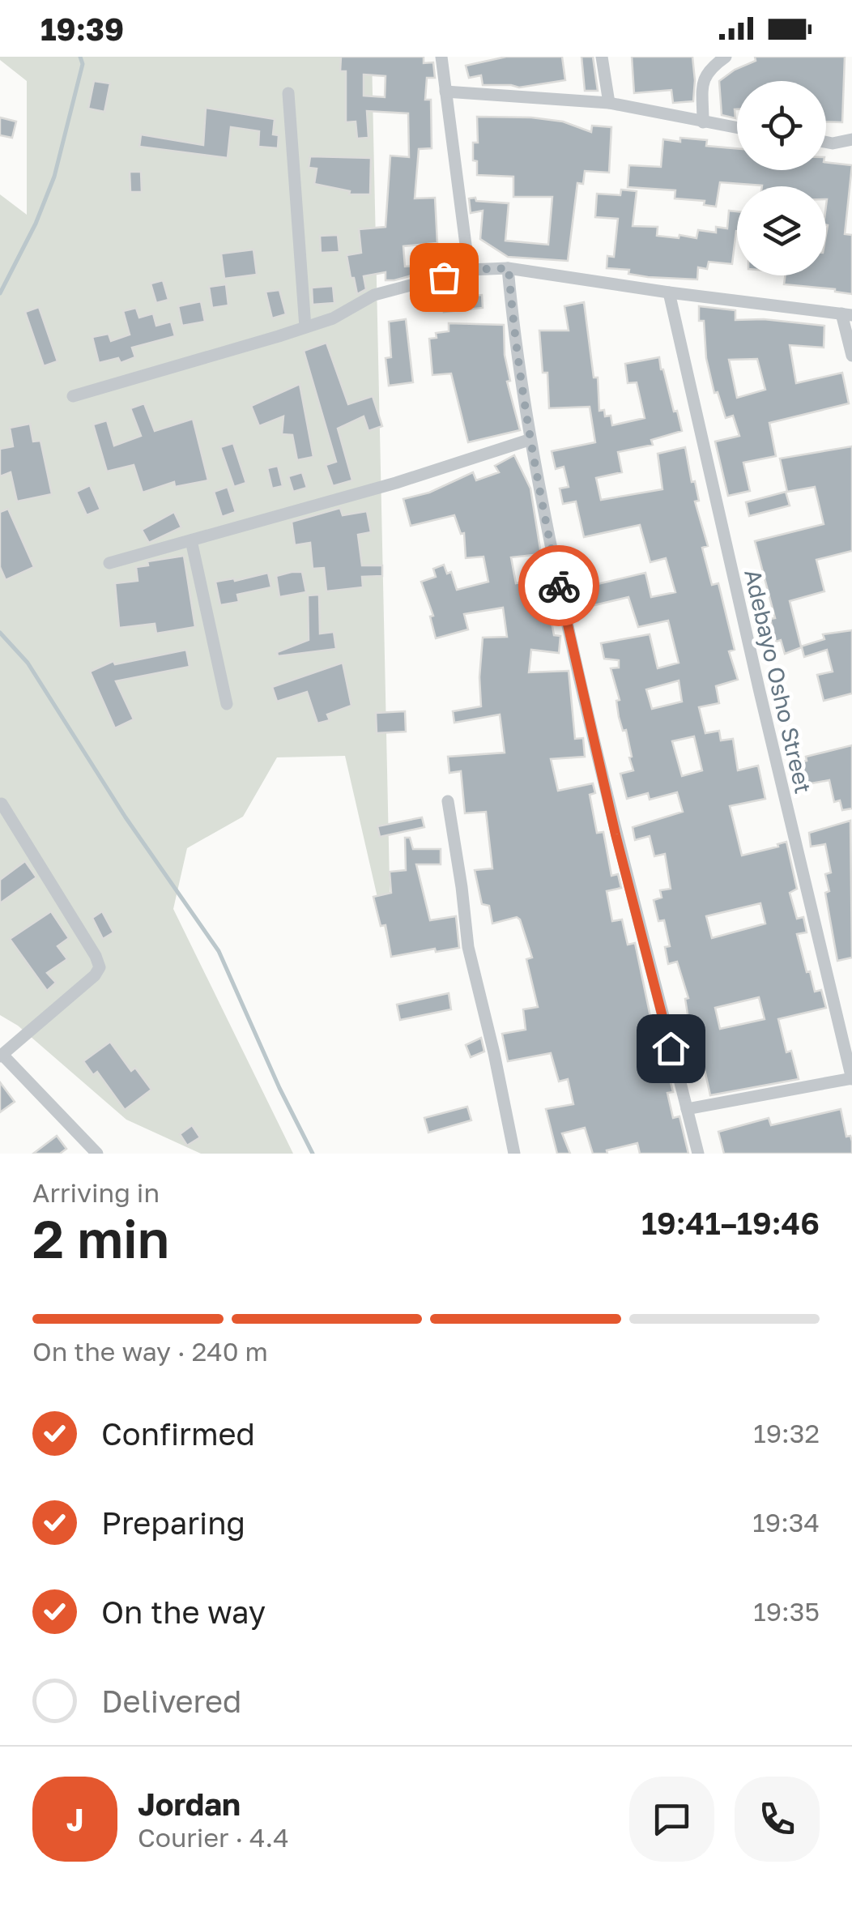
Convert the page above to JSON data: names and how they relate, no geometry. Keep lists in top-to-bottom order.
{
  "streets": {
    "street": ["Adebayo Osho Street"]
  },
  "page": {
    "status": "19:39",
    "heading": ["2 min", "Arriving in", "19:41–19:46"],
    "panel": ["Jordan", "Courier · 4.4"],
    "bar": "On the way · 240 m",
    "list": [
      ["Confirmed", "19:32"],
      ["Preparing", "19:34"],
      ["On the way", "19:35"],
      "Delivered"
    ],
    "round": "J"
  }
}
